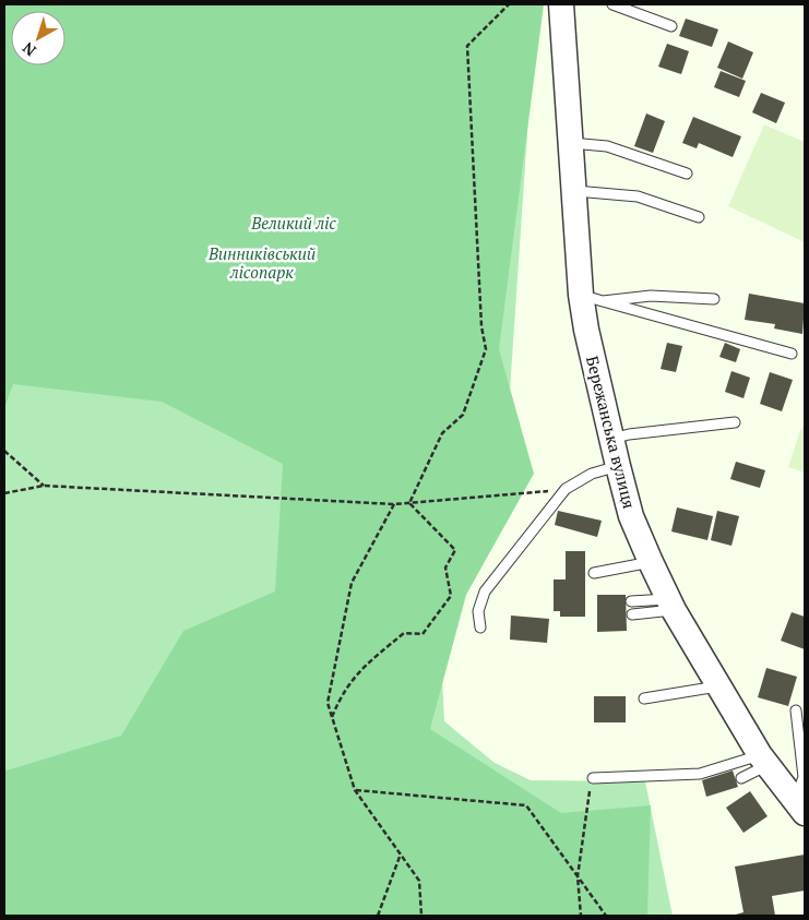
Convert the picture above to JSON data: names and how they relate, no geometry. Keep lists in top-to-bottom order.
{
  "streets": {
    "street": ["Бережанська вулиця"]
  },
  "parks": ["Великий ліс", "Винниківський лісопарк"],
  "north": "bottom left"
}
